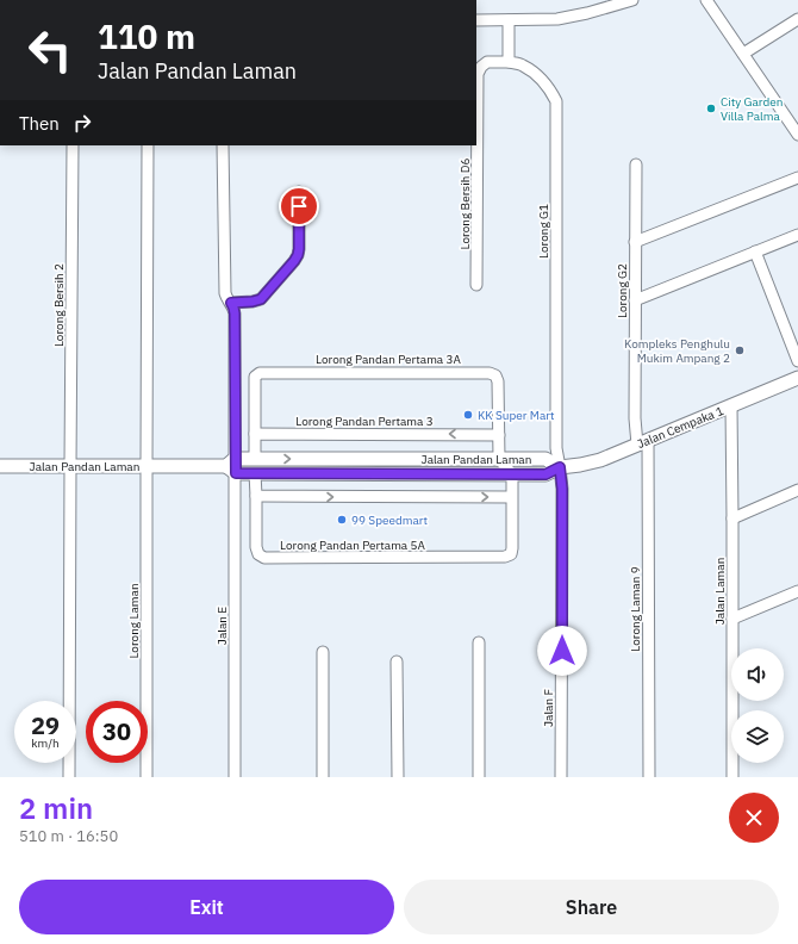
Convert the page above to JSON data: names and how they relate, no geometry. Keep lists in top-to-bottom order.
{
  "streets": {
    "street": [
      "Lorong Bersih D6",
      "Lorong G1",
      "Lorong G2",
      "Lorong Bersih 2",
      "Lorong Pandan Pertama 3A",
      "Lorong Pandan Pertama 3",
      "Jalan Cempaka 1",
      "Jalan Pandan Laman",
      "Lorong Pandan Pertama 5A",
      "Jalan Laman",
      "Lorong Laman 9",
      "Lorong Laman",
      "Jalan E",
      "Jalan F"
    ]
  },
  "crossings": [
    ["Lorong Bersih D6", "Lorong G1"],
    ["Lorong G1", "Jalan Cempaka 1"],
    ["Lorong G1", "Jalan Pandan Laman"],
    ["Lorong G1", "Jalan F"],
    ["Lorong G2", "Jalan Cempaka 1"],
    ["Lorong G2", "Lorong Laman 9"],
    ["Lorong Bersih 2", "Jalan Pandan Laman"],
    ["Lorong Pandan Pertama 3A", "Lorong Pandan Pertama 3"],
    ["Lorong Pandan Pertama 3A", "Jalan Pandan Laman"],
    ["Jalan Cempaka 1", "Jalan Pandan Laman"],
    ["Jalan Cempaka 1", "Jalan Laman"],
    ["Jalan Cempaka 1", "Lorong Laman 9"],
    ["Jalan Cempaka 1", "Jalan F"],
    ["Jalan Pandan Laman", "Lorong Laman"],
    ["Jalan Pandan Laman", "Jalan E"],
    ["Jalan Pandan Laman", "Jalan F"]
  ],
  "places": [
    "City Garden Villa Palma",
    "Kompleks Penghulu Mukim Ampang 2",
    "KK Super Mart",
    "99 Speedmart"
  ],
  "page": {
    "turn": ["110 m", "Jalan Pandan Laman"],
    "then": "Then",
    "speed": "29 km/h",
    "limit": "30",
    "heading": ["2 min", "510 m · 16:50"],
    "buttons": ["Exit", "Share"]
  }
}
